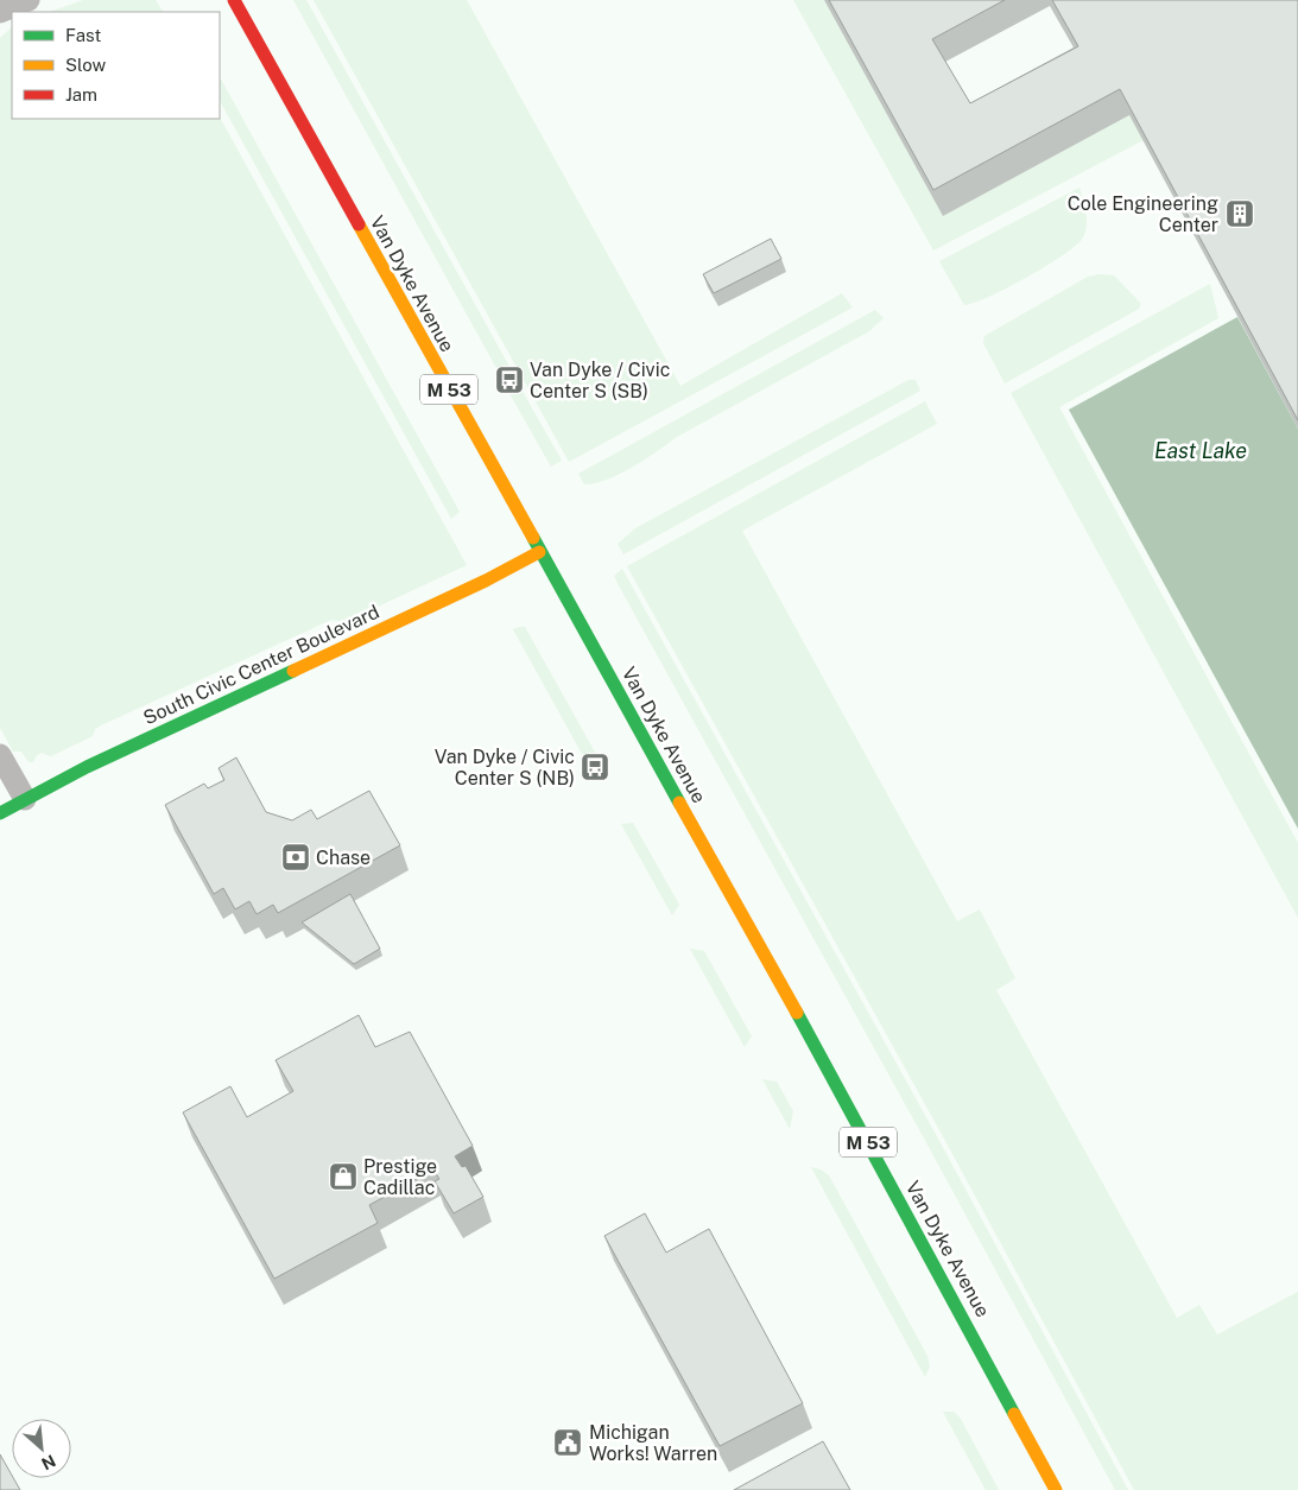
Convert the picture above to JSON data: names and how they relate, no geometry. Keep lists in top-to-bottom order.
{
  "streets": {
    "main road": ["Van Dyke Avenue", "M 53", "South Civic Center Boulevard"]
  },
  "crossings": [
    ["Van Dyke Avenue", "South Civic Center Boulevard"]
  ],
  "water": ["East Lake"],
  "places": {
    "building": ["Cole Engineering Center"],
    "bus stop": ["Van Dyke / Civic Center S (SB)", "Van Dyke / Civic Center S (NB)"],
    "bank": ["Chase"],
    "shop": ["Prestige Cadillac"],
    "public building": ["Michigan Works! Warren"]
  },
  "legend": ["Fast", "Slow", "Jam"],
  "north": "bottom right"
}
